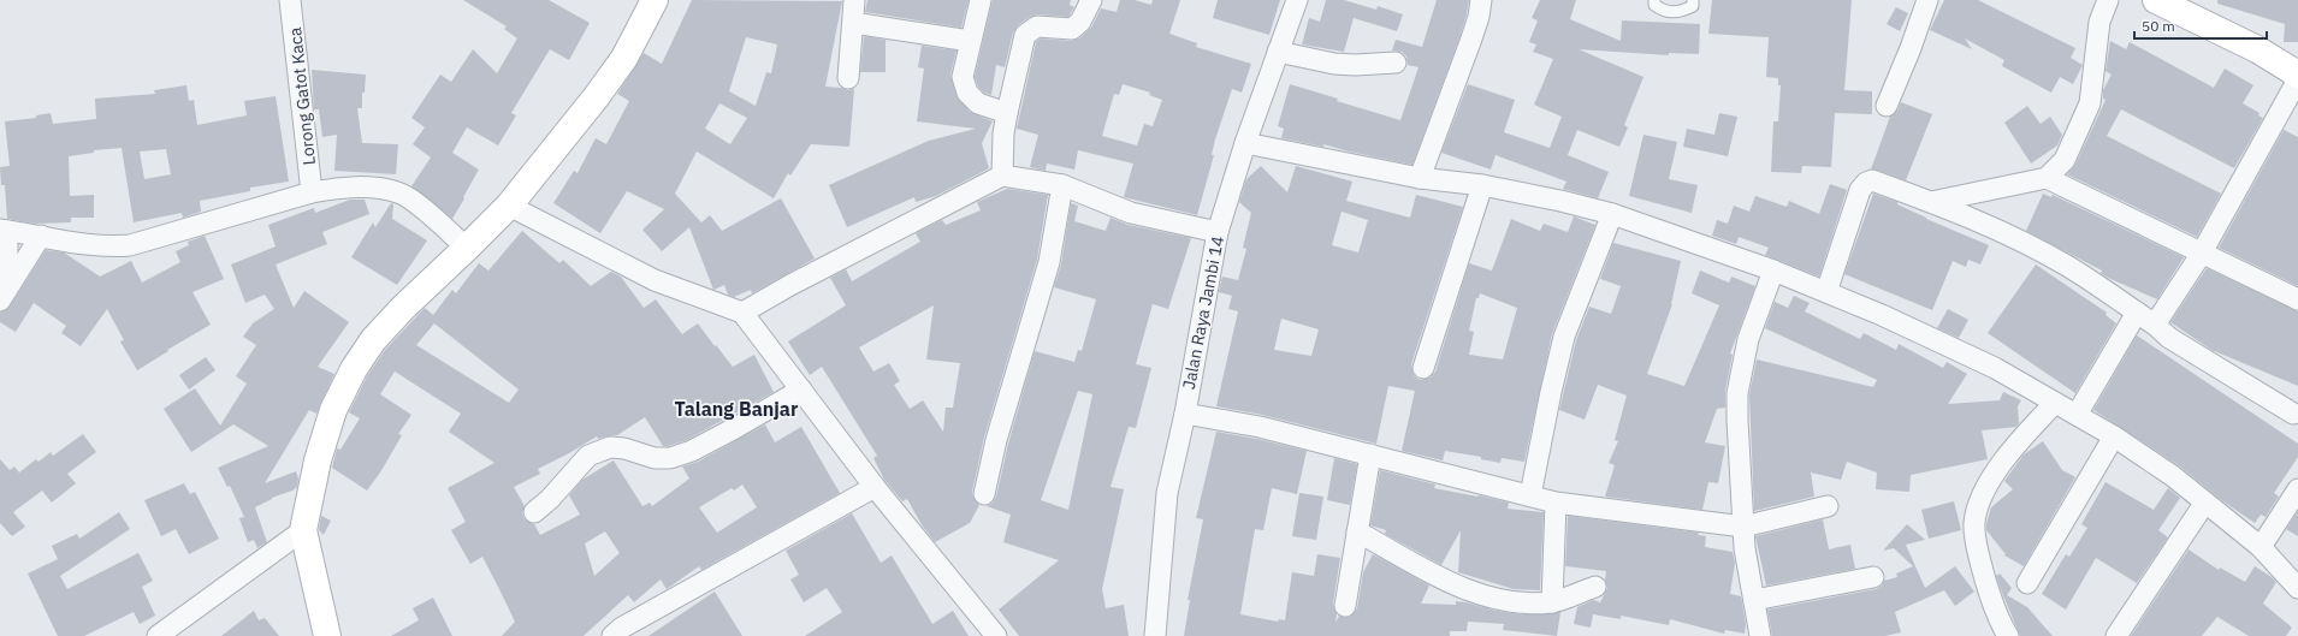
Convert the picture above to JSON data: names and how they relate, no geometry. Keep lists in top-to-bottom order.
{
  "streets": {
    "street": ["Lorong Gatot Kaca", "Jalan Raya Jambi 14"]
  },
  "districts": ["Talang Banjar"],
  "scale_bar": "50 m"
}
